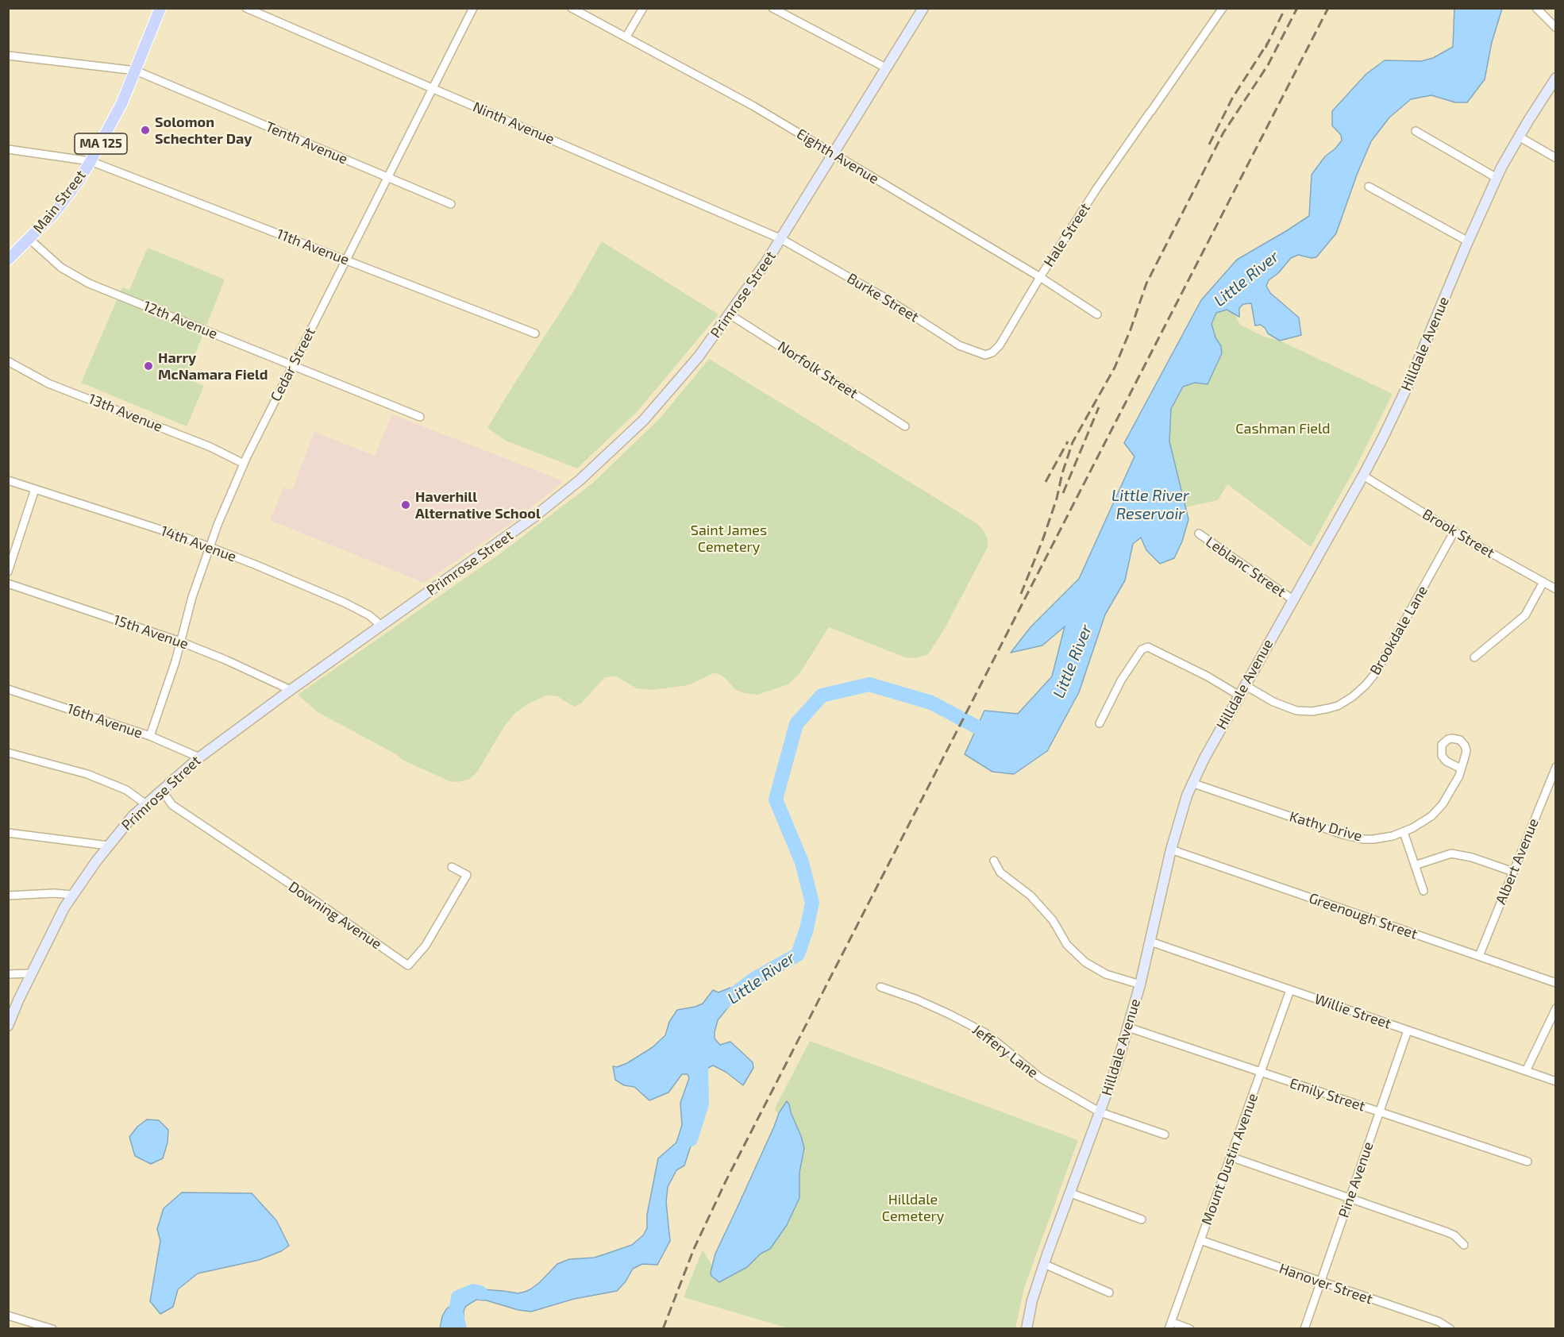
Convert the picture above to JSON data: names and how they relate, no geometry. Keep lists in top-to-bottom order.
{
  "streets": {
    "main road": [
      "MA 125",
      "Main Street",
      "Primrose Street",
      "Hilldale Avenue"
    ],
    "street": [
      "Ninth Avenue",
      "Tenth Avenue",
      "Eighth Avenue",
      "Hale Street",
      "11th Avenue",
      "Burke Street",
      "12th Avenue",
      "Cedar Street",
      "Norfolk Street",
      "13th Avenue",
      "Brook Street",
      "14th Avenue",
      "Leblanc Street",
      "Brookdale Lane",
      "15th Avenue",
      "16th Avenue",
      "Kathy Drive",
      "Albert Avenue",
      "Downing Avenue",
      "Greenough Street",
      "Willie Street",
      "Jeffery Lane",
      "Emily Street",
      "Mount Dustin Avenue",
      "Pine Avenue",
      "Hanover Street"
    ]
  },
  "crossings": [
    ["Ninth Avenue", "Primrose Street"],
    ["Ninth Avenue", "Burke Street"],
    ["Ninth Avenue", "Cedar Street"],
    ["Tenth Avenue", "Main Street"],
    ["Tenth Avenue", "Cedar Street"],
    ["Eighth Avenue", "Hale Street"],
    ["Eighth Avenue", "Primrose Street"],
    ["Main Street", "11th Avenue"],
    ["Main Street", "12th Avenue"],
    ["Hale Street", "Burke Street"],
    ["11th Avenue", "Cedar Street"],
    ["Primrose Street", "Burke Street"],
    ["Primrose Street", "Norfolk Street"],
    ["Primrose Street", "14th Avenue"],
    ["Primrose Street", "15th Avenue"],
    ["Primrose Street", "16th Avenue"],
    ["Primrose Street", "Downing Avenue"],
    ["12th Avenue", "Cedar Street"],
    ["Hilldale Avenue", "Brook Street"],
    ["Hilldale Avenue", "Leblanc Street"],
    ["Hilldale Avenue", "Brookdale Lane"],
    ["Hilldale Avenue", "Kathy Drive"],
    ["Hilldale Avenue", "Greenough Street"],
    ["Hilldale Avenue", "Willie Street"],
    ["Hilldale Avenue", "Jeffery Lane"],
    ["Hilldale Avenue", "Emily Street"],
    ["Cedar Street", "13th Avenue"],
    ["Cedar Street", "14th Avenue"],
    ["Cedar Street", "15th Avenue"],
    ["Cedar Street", "16th Avenue"],
    ["Brook Street", "Brookdale Lane"],
    ["Albert Avenue", "Greenough Street"],
    ["Willie Street", "Mount Dustin Avenue"],
    ["Willie Street", "Pine Avenue"],
    ["Emily Street", "Mount Dustin Avenue"],
    ["Emily Street", "Pine Avenue"],
    ["Mount Dustin Avenue", "Hanover Street"],
    ["Pine Avenue", "Hanover Street"]
  ],
  "water": ["Little River", "Little River Reservoir"],
  "parks": ["Cashman Field", "Saint James Cemetery", "Hilldale Cemetery"],
  "places": ["Solomon Schechter Day", "Harry McNamara Field", "Haverhill Alternative School"]
}
